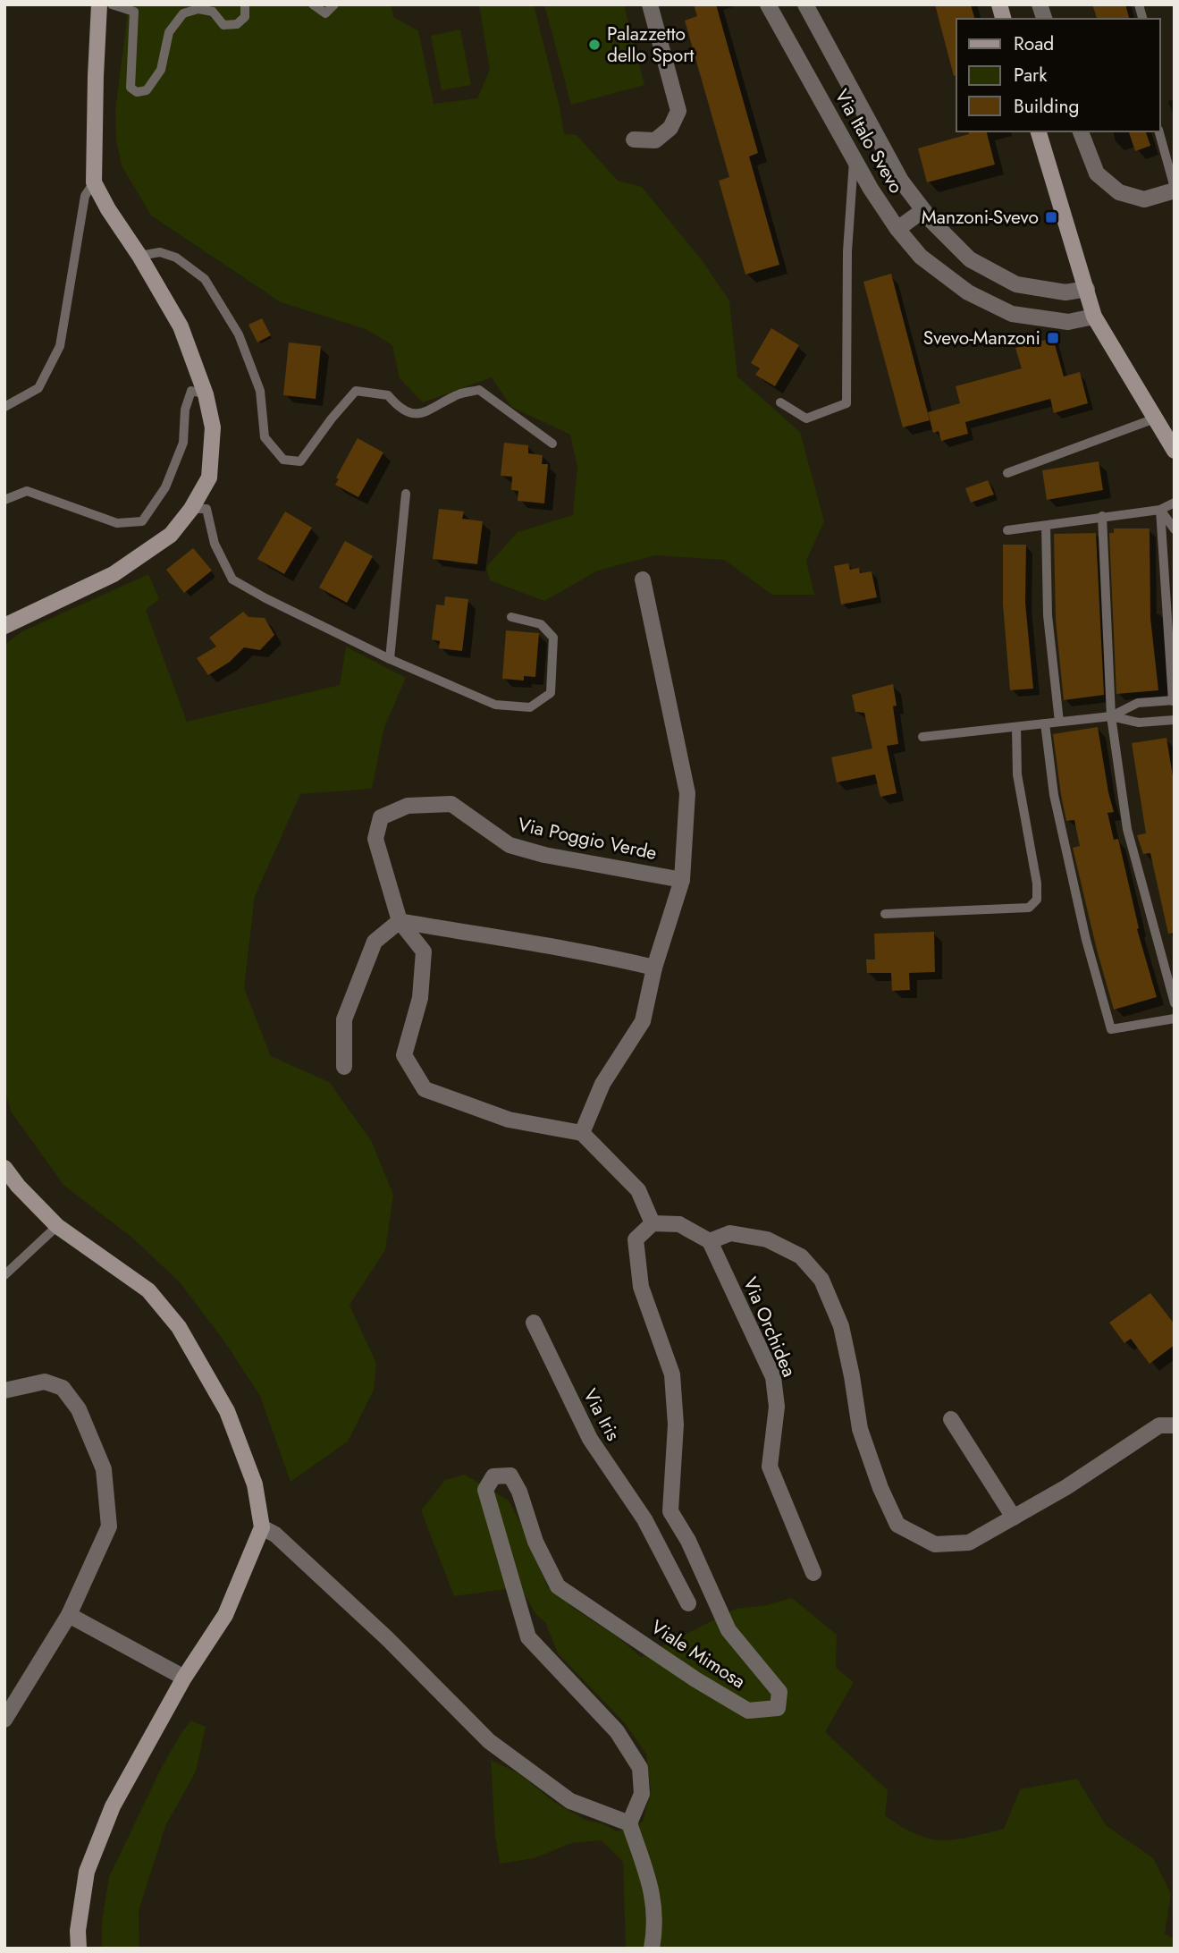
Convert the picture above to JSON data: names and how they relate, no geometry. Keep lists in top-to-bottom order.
{
  "streets": {
    "street": [
      "Via Italo Svevo",
      "Via Poggio Verde",
      "Via Orchidea",
      "Via Iris",
      "Viale Mimosa"
    ]
  },
  "places": {
    "other": ["Palazzetto dello Sport"],
    "transit": ["Manzoni-Svevo", "Svevo-Manzoni"]
  },
  "legend": ["Road", "Park", "Building"]
}
